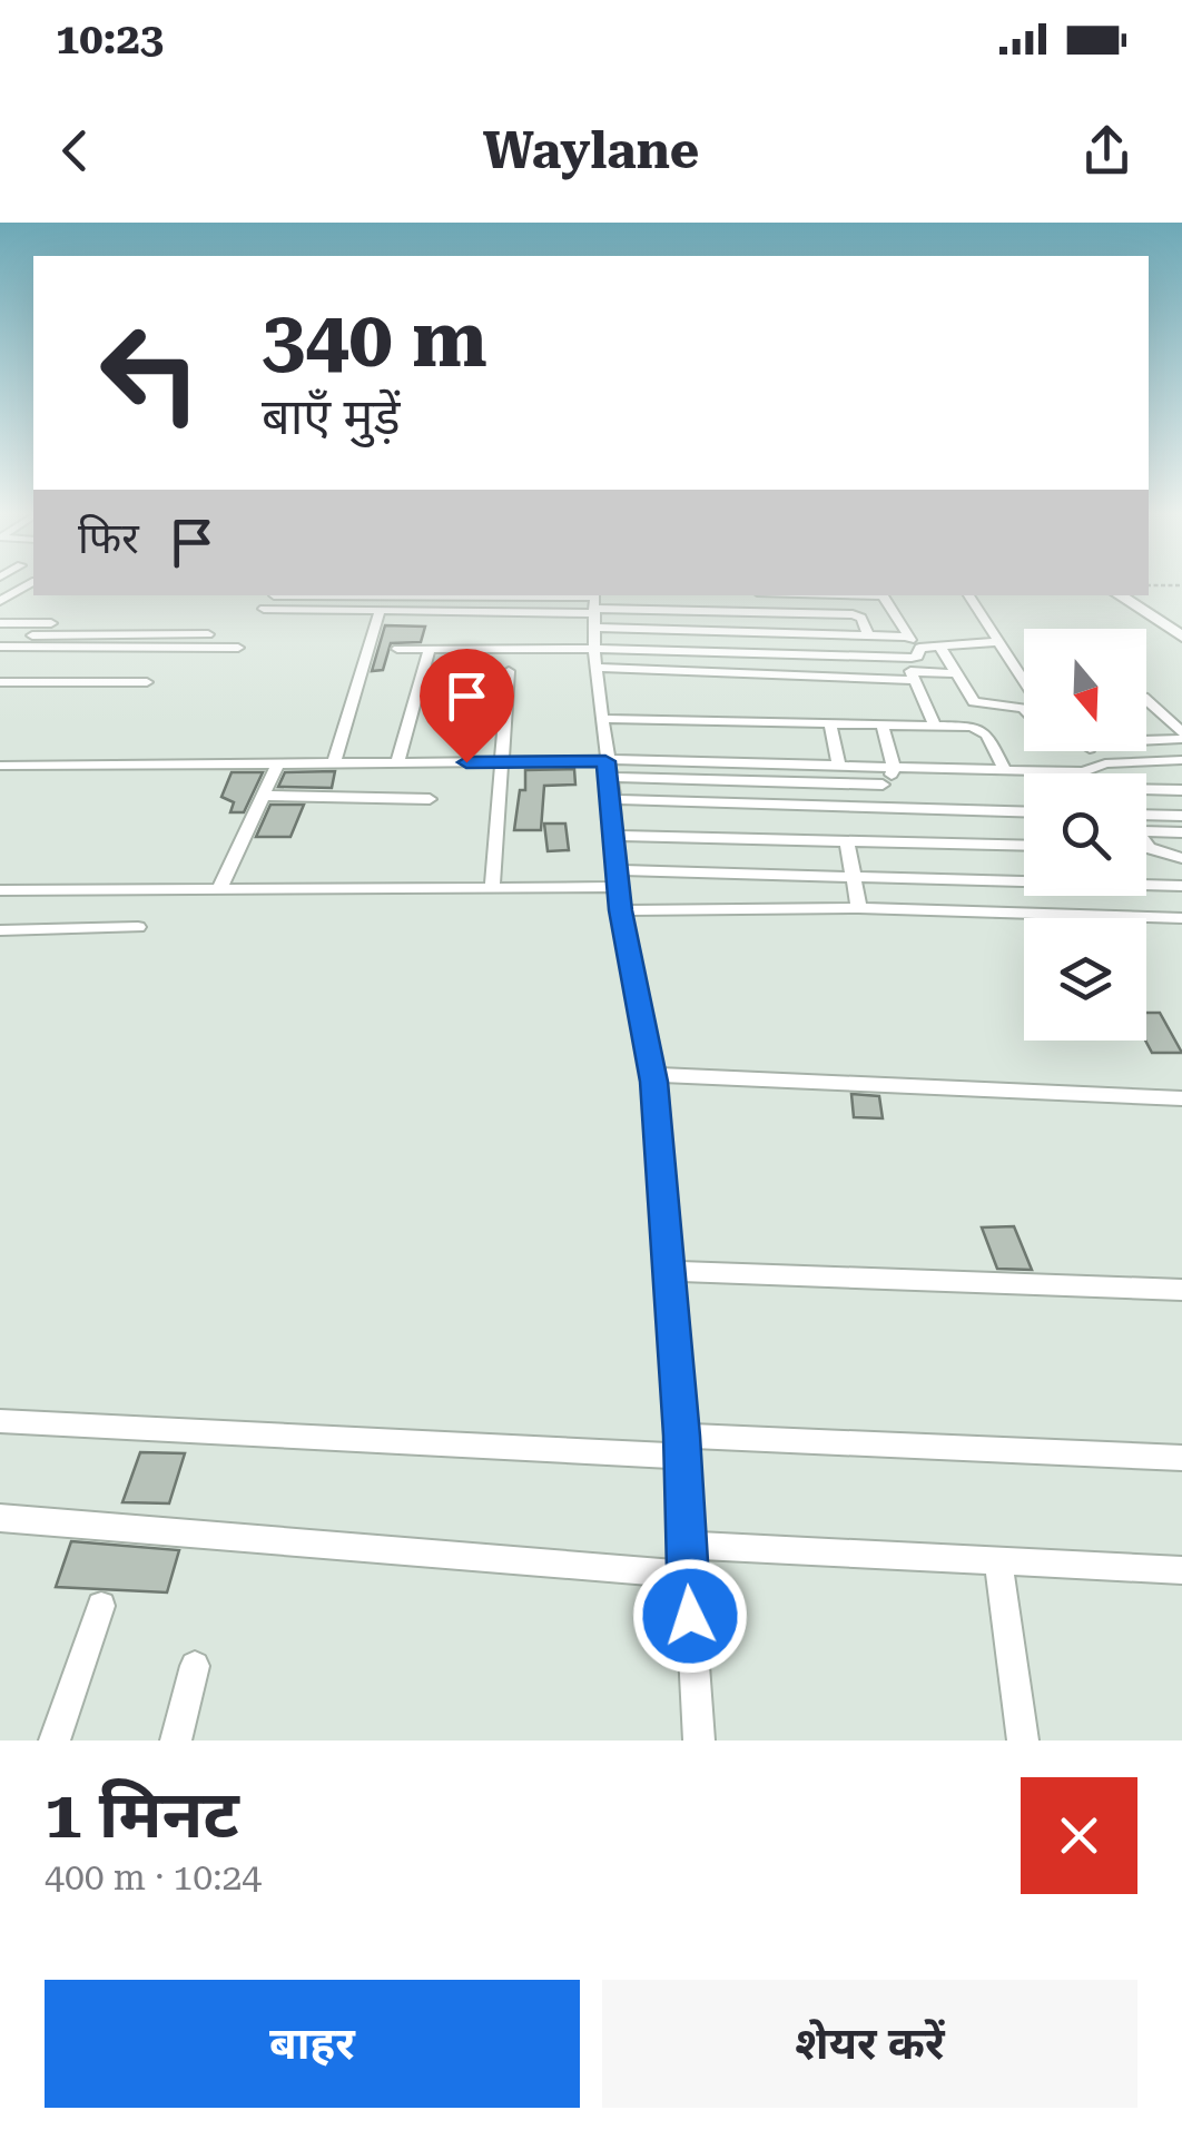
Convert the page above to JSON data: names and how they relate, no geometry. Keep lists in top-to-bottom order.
{
  "north": "bottom",
  "page": {
    "status": "10:23",
    "header": "Waylane",
    "turn": ["340 m", "बाएँ मुड़ें"],
    "then": "फिर",
    "heading": ["1 मिनट", "400 m · 10:24"],
    "buttons": ["बाहर", "शेयर करें"]
  }
}
